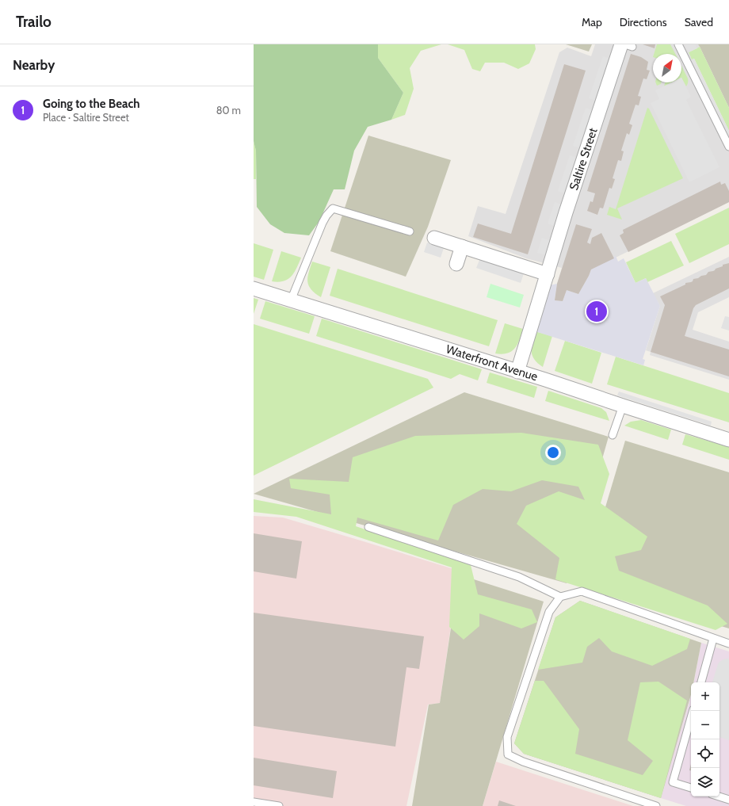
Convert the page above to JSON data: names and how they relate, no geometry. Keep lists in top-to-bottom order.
{
  "streets": {
    "street": ["Saltire Street", "Waterfront Avenue"]
  },
  "crossings": [
    ["Saltire Street", "Waterfront Avenue"]
  ],
  "north": "top right",
  "page": {
    "header": "Trailo",
    "nav": ["Map", "Directions", "Saved"],
    "heading": "Nearby",
    "list": [
      {
        "mark": "1",
        "name": "Going to the Beach",
        "note": "Place · Saltire Street",
        "value": "80 m"
      }
    ],
    "pins": "1",
    "map_buttons": ["+", "−"]
  }
}
